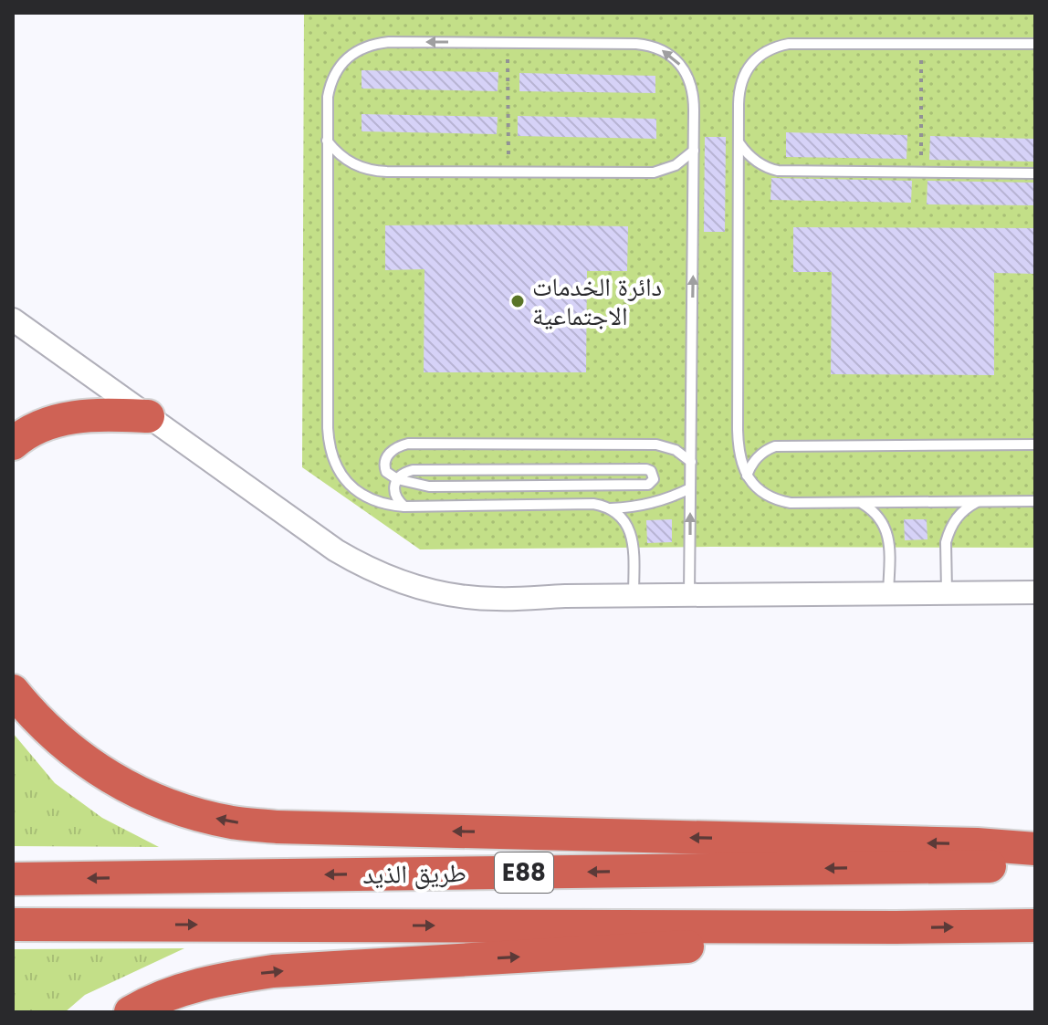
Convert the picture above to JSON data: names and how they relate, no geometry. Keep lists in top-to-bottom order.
{
  "streets": {
    "highway": ["E88", "طريق الذيد"]
  },
  "places": ["دائرة الخدمات الاجتماعية"]
}
